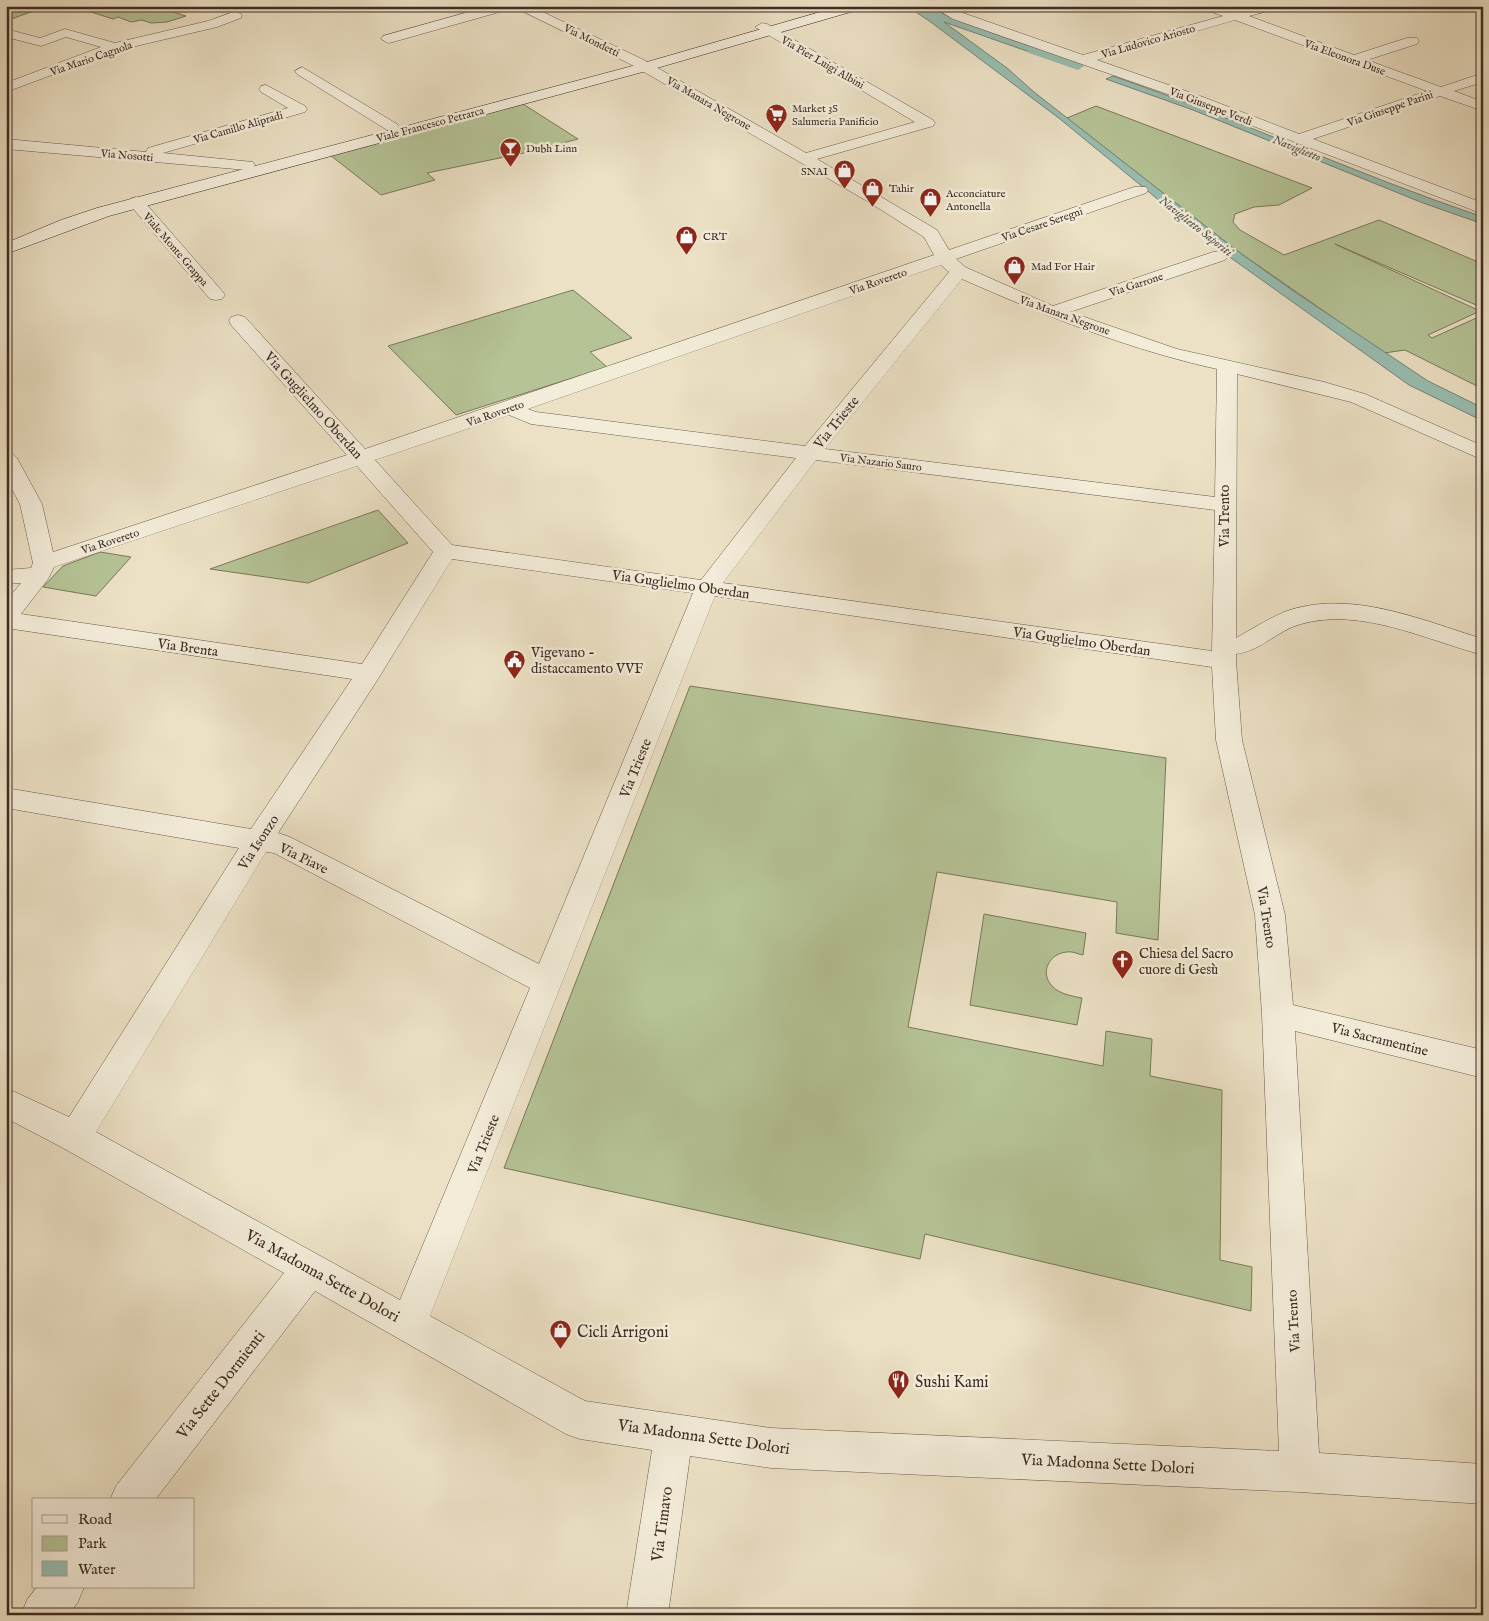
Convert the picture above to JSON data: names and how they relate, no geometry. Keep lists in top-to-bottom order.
{
  "streets": {
    "street": [
      "Via Mondetti",
      "Via Ludovico Ariosto",
      "Via Eleonora Duse",
      "Via Mario Cagnola",
      "Via Pier Luigi Albini",
      "Via Manara Negrone",
      "Via Giuseppe Verdi",
      "Via Giuseppe Parini",
      "Viale Francesco Petrarca",
      "Via Camillo Alipradi",
      "Via Nosotti",
      "Via Cesare Seregni",
      "Viale Monte Grappa",
      "Via Rovereto",
      "Via Garrone",
      "Via Guglielmo Oberdan",
      "Via Trieste",
      "Via Nazario Sauro",
      "Via Trento",
      "Via Brenta",
      "Via Isonzo",
      "Via Piave",
      "Via Sacramentine",
      "Via Madonna Sette Dolori",
      "Via Sette Dormienti",
      "Via Timavo"
    ]
  },
  "crossings": [
    ["Via Mondetti", "Via Manara Negrone"],
    ["Via Mondetti", "Viale Francesco Petrarca"],
    ["Via Ludovico Ariosto", "Via Eleonora Duse"],
    ["Via Ludovico Ariosto", "Via Giuseppe Verdi"],
    ["Via Eleonora Duse", "Via Giuseppe Parini"],
    ["Via Pier Luigi Albini", "Via Manara Negrone"],
    ["Via Pier Luigi Albini", "Viale Francesco Petrarca"],
    ["Via Manara Negrone", "Viale Francesco Petrarca"],
    ["Via Manara Negrone", "Via Cesare Seregni"],
    ["Via Manara Negrone", "Via Rovereto"],
    ["Via Manara Negrone", "Via Garrone"],
    ["Via Manara Negrone", "Via Trieste"],
    ["Via Manara Negrone", "Via Trento"],
    ["Via Giuseppe Verdi", "Via Giuseppe Parini"],
    ["Viale Francesco Petrarca", "Via Nosotti"],
    ["Viale Francesco Petrarca", "Viale Monte Grappa"],
    ["Via Camillo Alipradi", "Via Nosotti"],
    ["Via Cesare Seregni", "Via Rovereto"],
    ["Via Cesare Seregni", "Via Trieste"],
    ["Via Rovereto", "Via Guglielmo Oberdan"],
    ["Via Rovereto", "Via Trieste"],
    ["Via Rovereto", "Via Nazario Sauro"],
    ["Via Guglielmo Oberdan", "Via Trieste"],
    ["Via Guglielmo Oberdan", "Via Trento"],
    ["Via Guglielmo Oberdan", "Via Isonzo"],
    ["Via Trieste", "Via Nazario Sauro"],
    ["Via Trieste", "Via Piave"],
    ["Via Trieste", "Via Madonna Sette Dolori"],
    ["Via Nazario Sauro", "Via Trento"],
    ["Via Trento", "Via Sacramentine"],
    ["Via Trento", "Via Madonna Sette Dolori"],
    ["Via Brenta", "Via Isonzo"],
    ["Via Isonzo", "Via Piave"],
    ["Via Isonzo", "Via Madonna Sette Dolori"],
    ["Via Madonna Sette Dolori", "Via Sette Dormienti"],
    ["Via Madonna Sette Dolori", "Via Timavo"]
  ],
  "water": ["Naviglietto", "Naviglietto Saporiti"],
  "places": {
    "supermarket": ["Market 3S Salumeria Panificio"],
    "bar": ["Dubh Linn"],
    "shop": [
      "SNAI",
      "Tahir",
      "Acconciature Antonella",
      "CRT",
      "Mad For Hair",
      "Cicli Arrigoni"
    ],
    "public building": ["Vigevano - distaccamento VVF"],
    "church": ["Chiesa del Sacro cuore di Gesù"],
    "restaurant": ["Sushi Kami"]
  },
  "legend": ["Road", "Park", "Water"]
}
